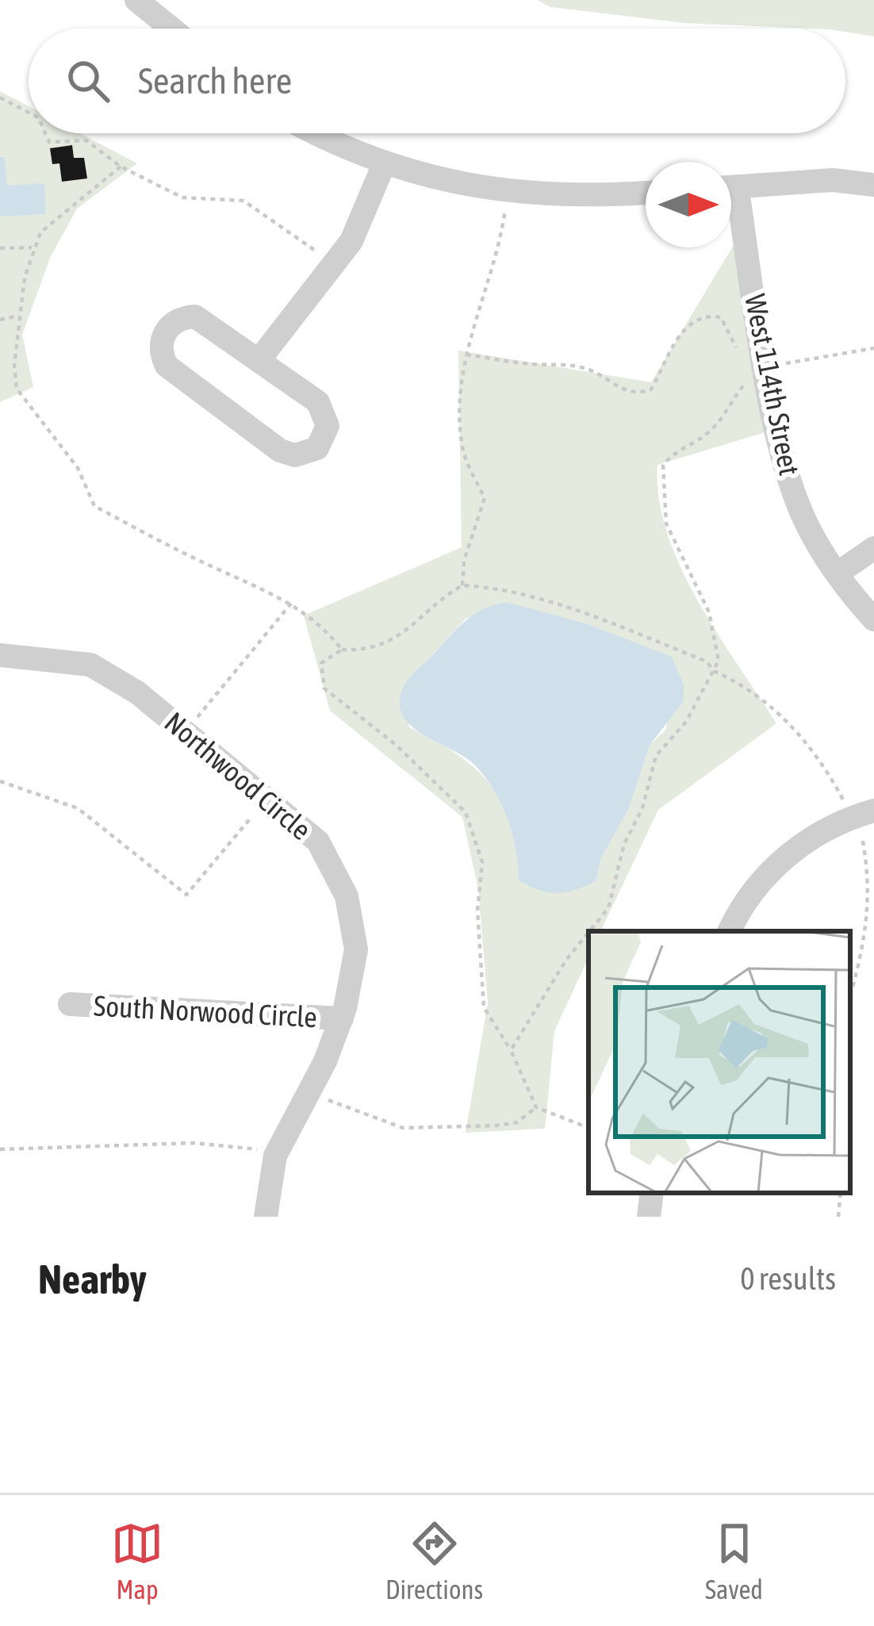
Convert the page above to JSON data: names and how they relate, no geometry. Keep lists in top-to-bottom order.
{
  "streets": {
    "street": ["West 114th Street", "Northwood Circle", "South Norwood Circle"]
  },
  "crossings": [
    ["Northwood Circle", "South Norwood Circle"]
  ],
  "north": "right",
  "page": {
    "search": "Search here",
    "heading": ["Nearby", "0 results"],
    "nav": ["Map", "Directions", "Saved"]
  }
}
